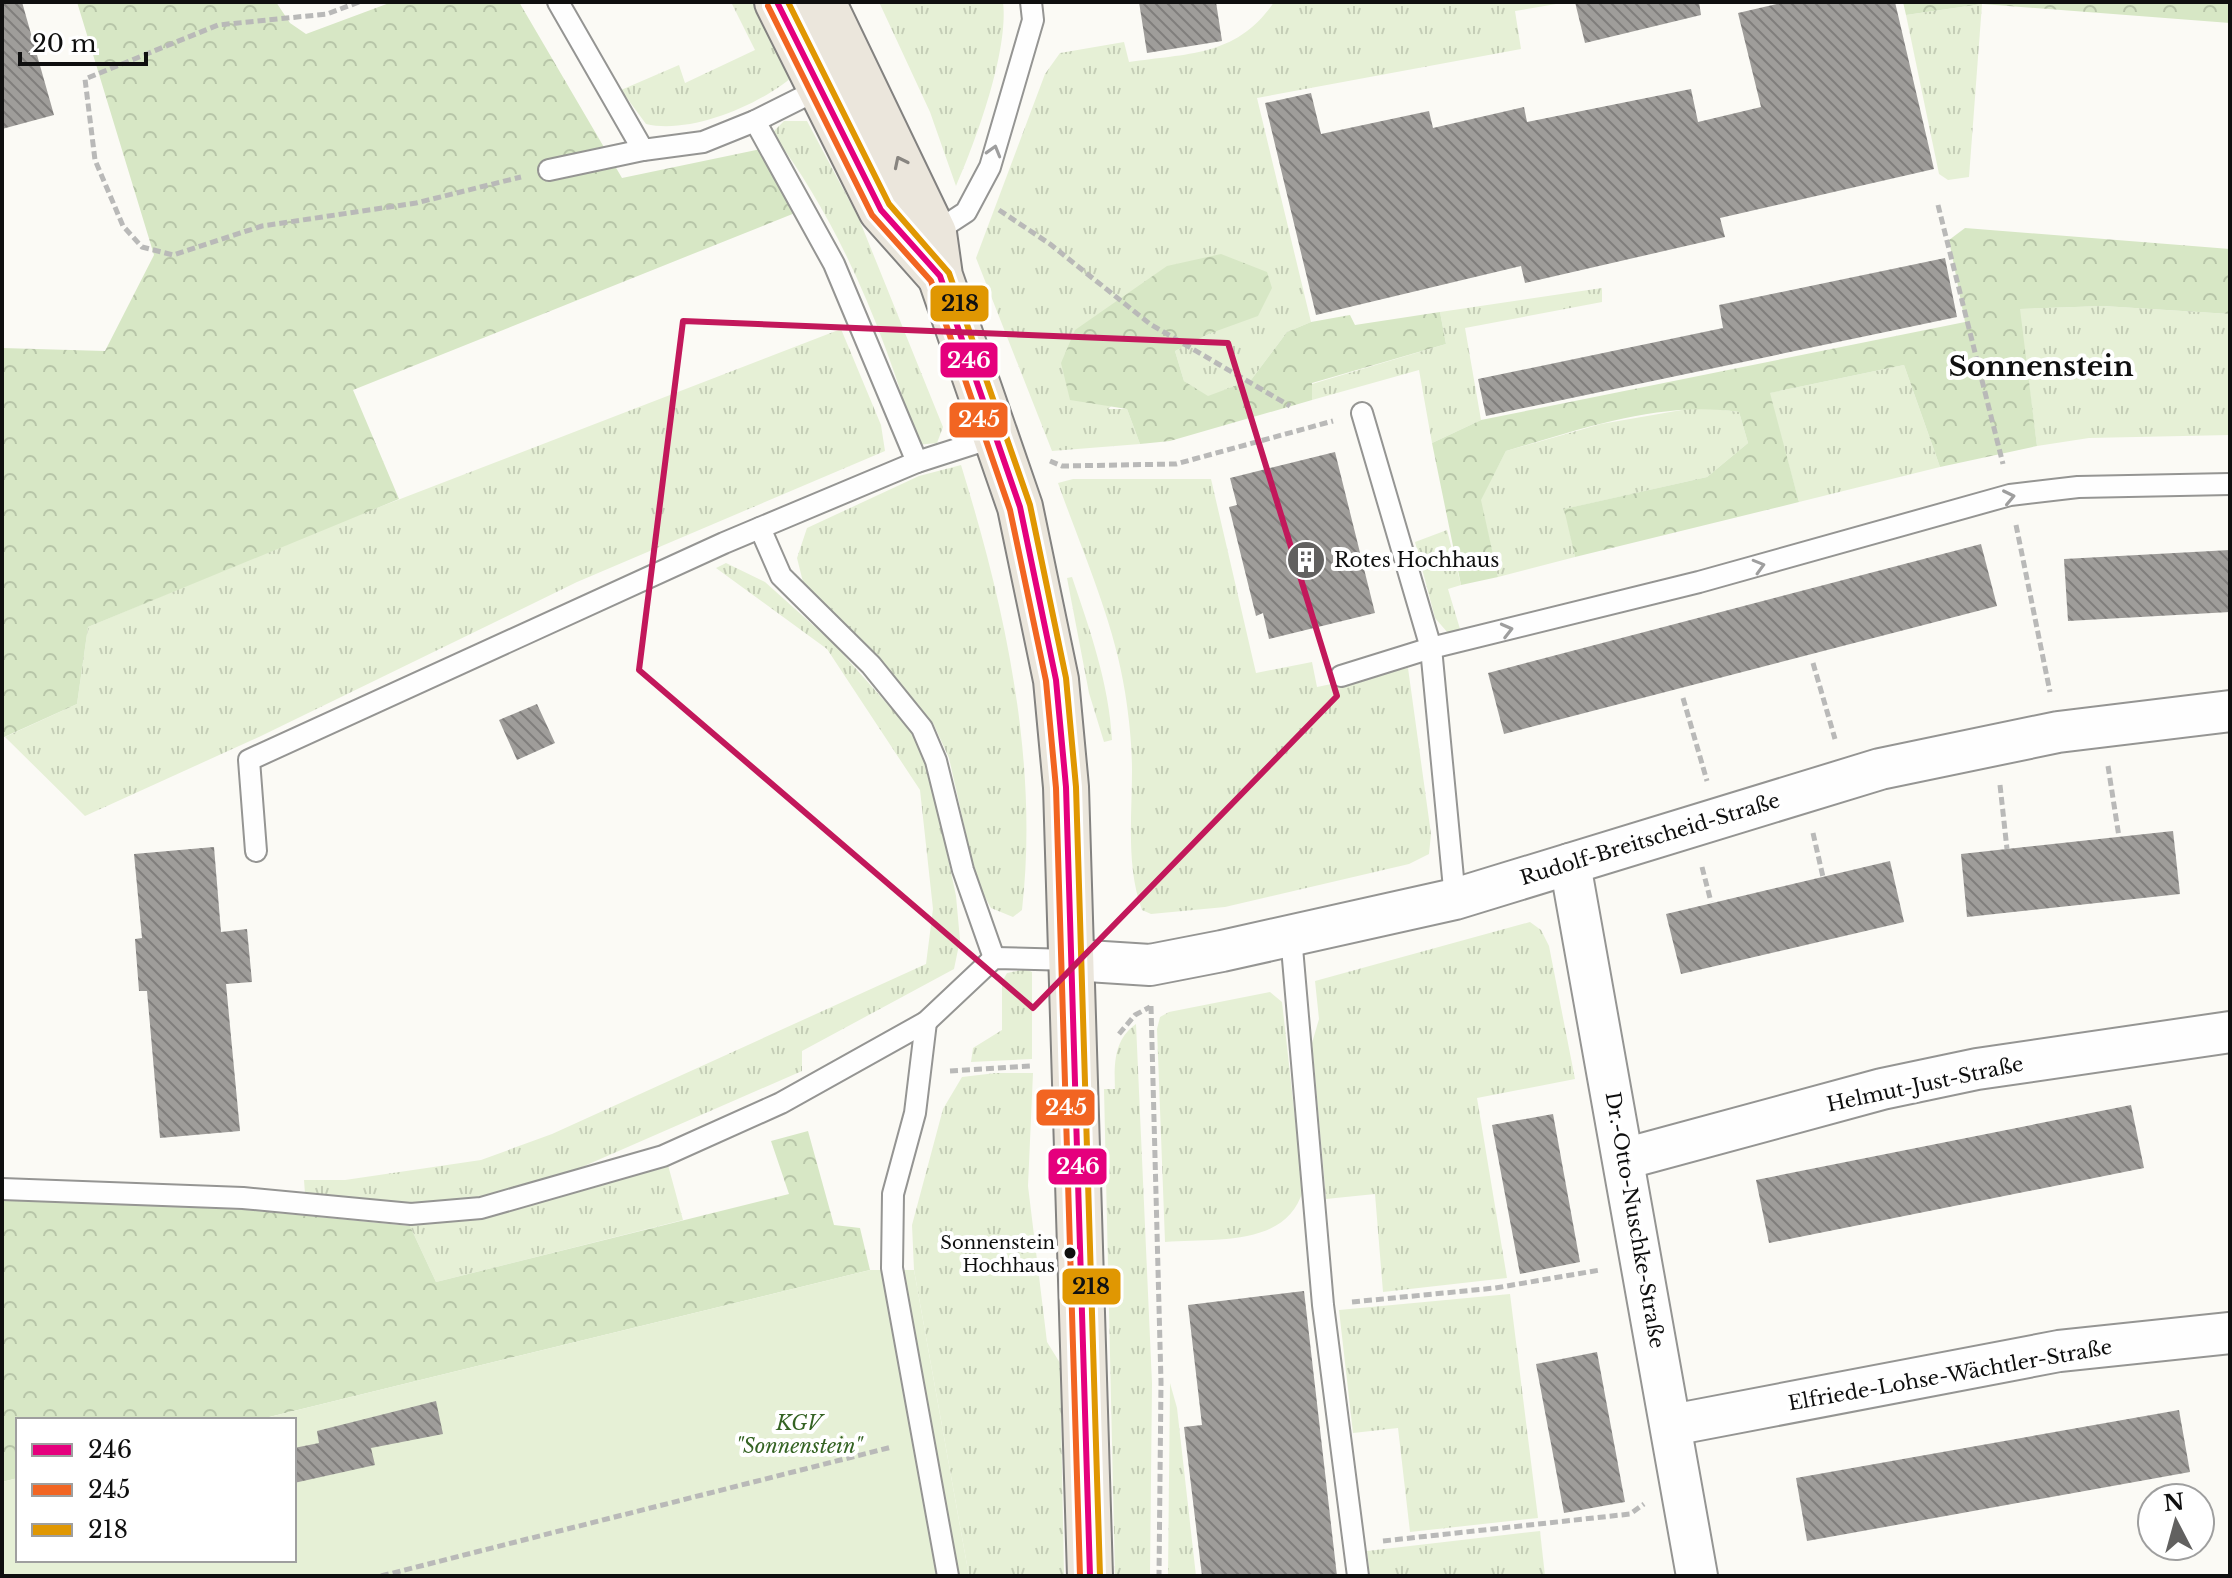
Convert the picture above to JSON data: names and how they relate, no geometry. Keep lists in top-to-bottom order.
{
  "streets": {
    "street": [
      "Rudolf-Breitscheid-Straße",
      "Helmut-Just-Straße",
      "Dr.-Otto-Nuschke-Straße",
      "Elfriede-Lohse-Wächtler-Straße"
    ]
  },
  "crossings": [
    ["Rudolf-Breitscheid-Straße", "Dr.-Otto-Nuschke-Straße"],
    ["Helmut-Just-Straße", "Dr.-Otto-Nuschke-Straße"],
    ["Dr.-Otto-Nuschke-Straße", "Elfriede-Lohse-Wächtler-Straße"]
  ],
  "districts": ["Sonnenstein"],
  "parks": ["KGV \"Sonnenstein\""],
  "places": {
    "building": ["Rotes Hochhaus"],
    "other": ["Sonnenstein Hochhaus"]
  },
  "lines": ["transit line 246", "transit line 218", "transit line 245"],
  "legend": ["246", "245", "218"],
  "scale_bar": "20 m",
  "north": "top"
}
